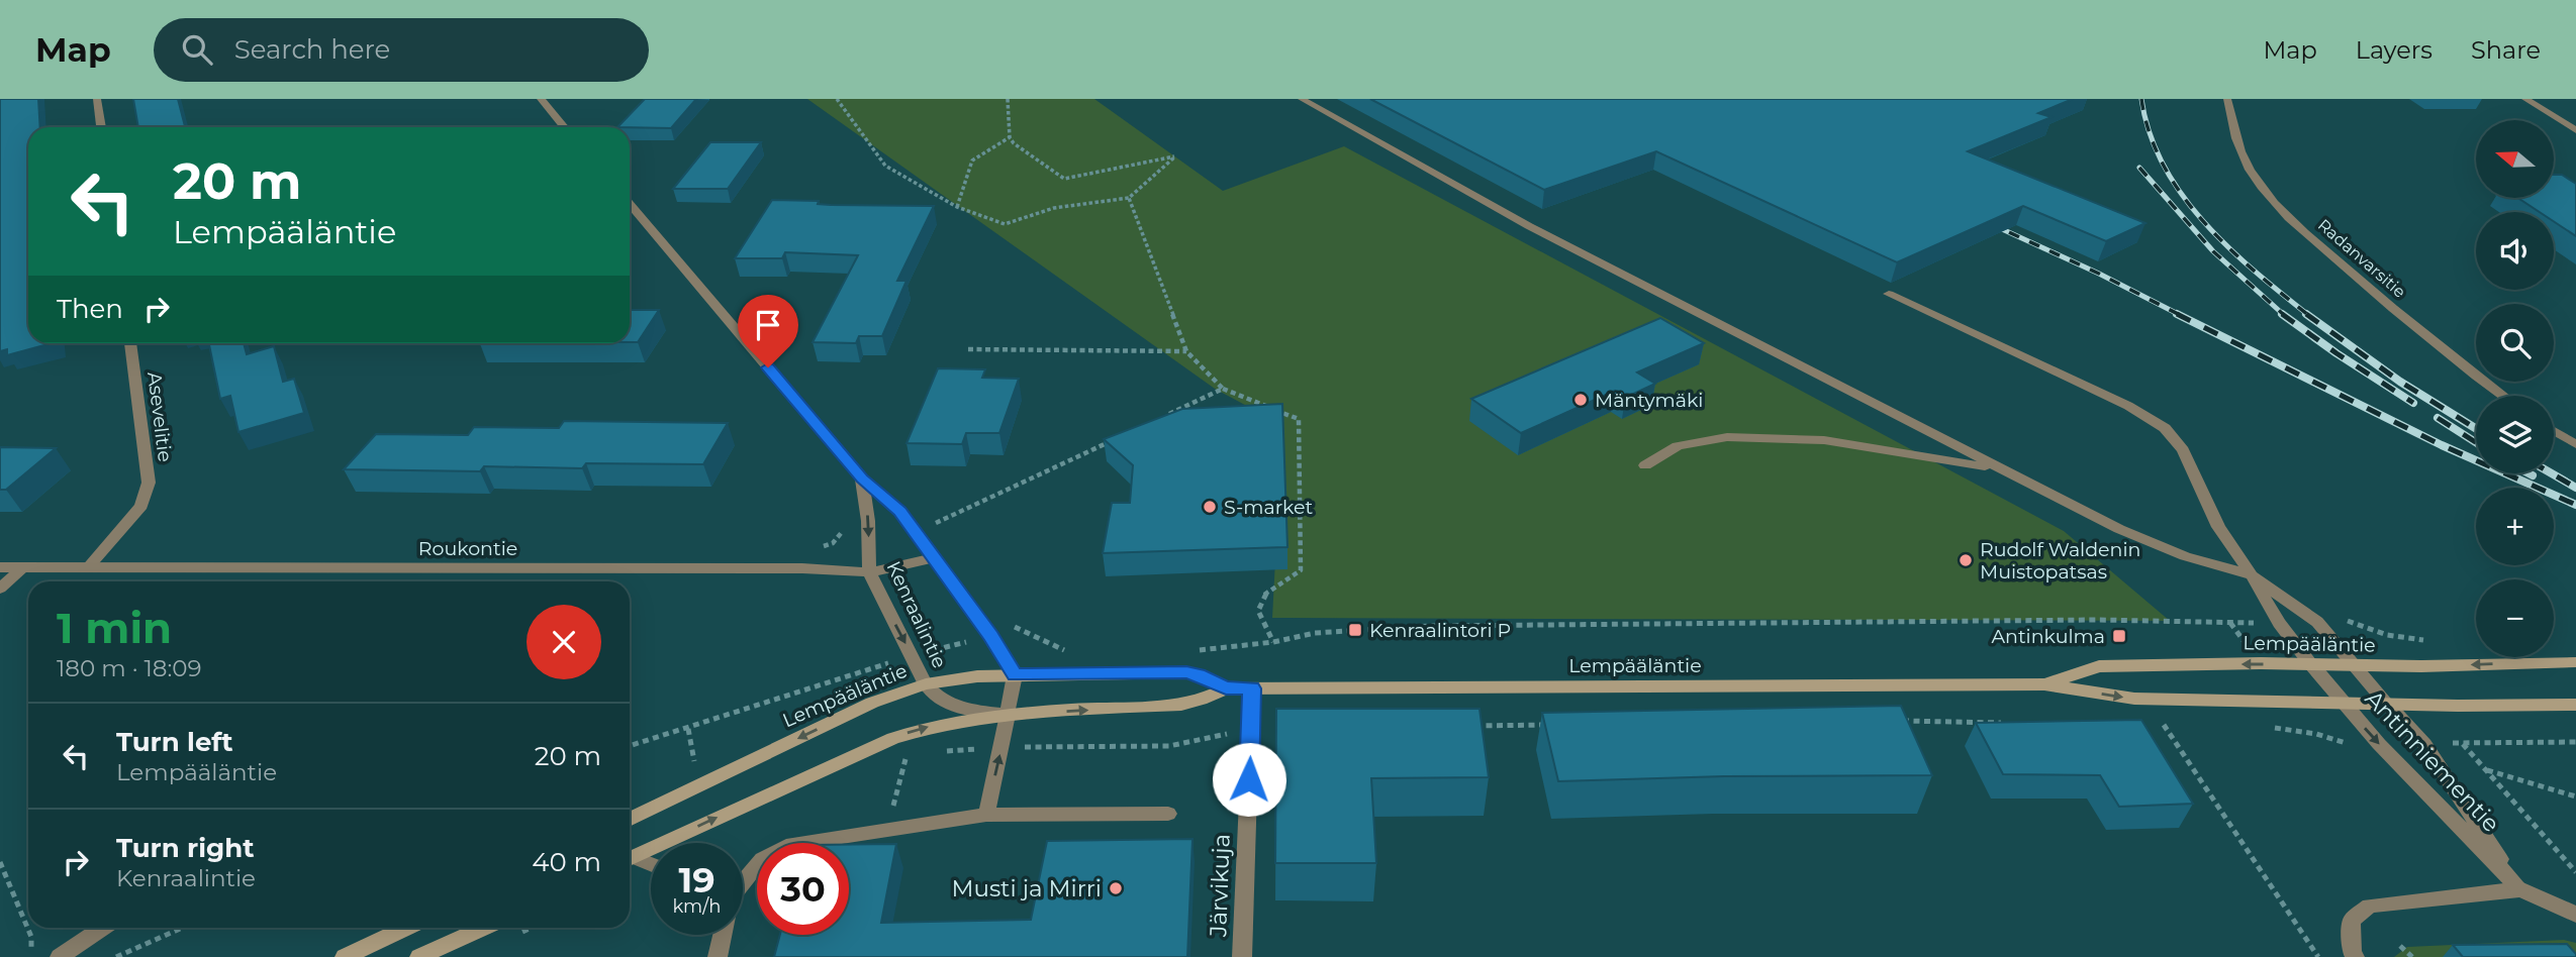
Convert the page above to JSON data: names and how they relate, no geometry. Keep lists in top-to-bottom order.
{
  "streets": {
    "main road": ["Lempääläntie"],
    "street": [
      "Radanvarsitie",
      "Asevelitie",
      "Roukontie",
      "Kenraalintie",
      "Antinniementie",
      "Järvikuja"
    ]
  },
  "crossings": [
    ["Asevelitie", "Roukontie"],
    ["Roukontie", "Kenraalintie"],
    ["Kenraalintie", "Lempääläntie"],
    ["Lempääläntie", "Antinniementie"],
    ["Lempääläntie", "Järvikuja"]
  ],
  "places": {
    "other": [
      "Mäntymäki",
      "S-market",
      "Rudolf Waldenin Muistopatsas",
      "Musti ja Mirri"
    ],
    "transit": ["Kenraalintori P", "Antinkulma"]
  },
  "north": "left",
  "page": {
    "header": "Map",
    "search": "Search here",
    "nav": ["Map", "Layers", "Share"],
    "map_buttons": ["+", "−"],
    "turn": ["20 m", "Lempääläntie"],
    "then": "Then",
    "heading": ["1 min", "180 m · 18:09"],
    "list": [
      {
        "name": "Turn left",
        "note": "Lempääläntie",
        "value": "20 m"
      },
      {
        "name": "Turn right",
        "note": "Kenraalintie",
        "value": "40 m"
      }
    ],
    "speed": "19 km/h",
    "limit": "30"
  }
}
